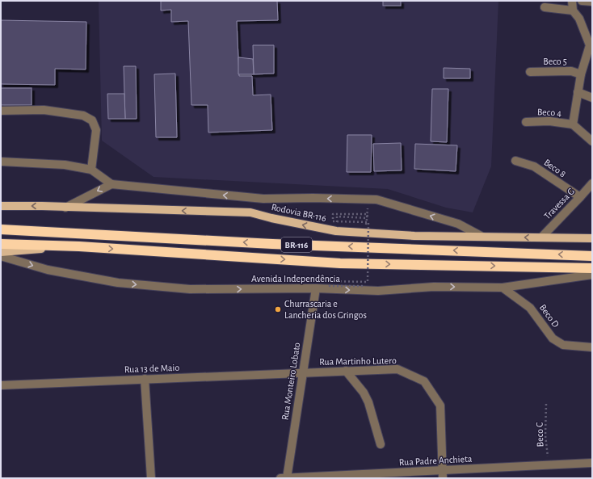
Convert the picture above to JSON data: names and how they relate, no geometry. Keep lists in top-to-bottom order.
{
  "streets": {
    "highway": ["BR-116"],
    "main road": ["Rodovia BR-116"],
    "street": [
      "Beco 5",
      "Beco 4",
      "Beco 8",
      "Travessa G",
      "Avenida Independência",
      "Beco D",
      "Rua Martinho Lutero",
      "Rua 13 de Maio",
      "Rua Monteiro Lobato",
      "Rua Padre Anchieta"
    ],
    "path": ["Beco C"]
  },
  "crossings": [
    ["Beco 8", "Travessa G"],
    ["Travessa G", "Rodovia BR-116"],
    ["Avenida Independência", "Beco D"],
    ["Avenida Independência", "Rua Monteiro Lobato"],
    ["Rua Martinho Lutero", "Rua 13 de Maio"],
    ["Rua Martinho Lutero", "Rua Monteiro Lobato"],
    ["Rua Martinho Lutero", "Rua Padre Anchieta"],
    ["Rua 13 de Maio", "Rua Monteiro Lobato"],
    ["Rua Monteiro Lobato", "Rua Padre Anchieta"],
    ["Beco C", "Rua Padre Anchieta"]
  ],
  "one_way": ["Rodovia BR-116", "Avenida Independência"],
  "places": ["Churrascaria e Lancheria dos Gringos"]
}
